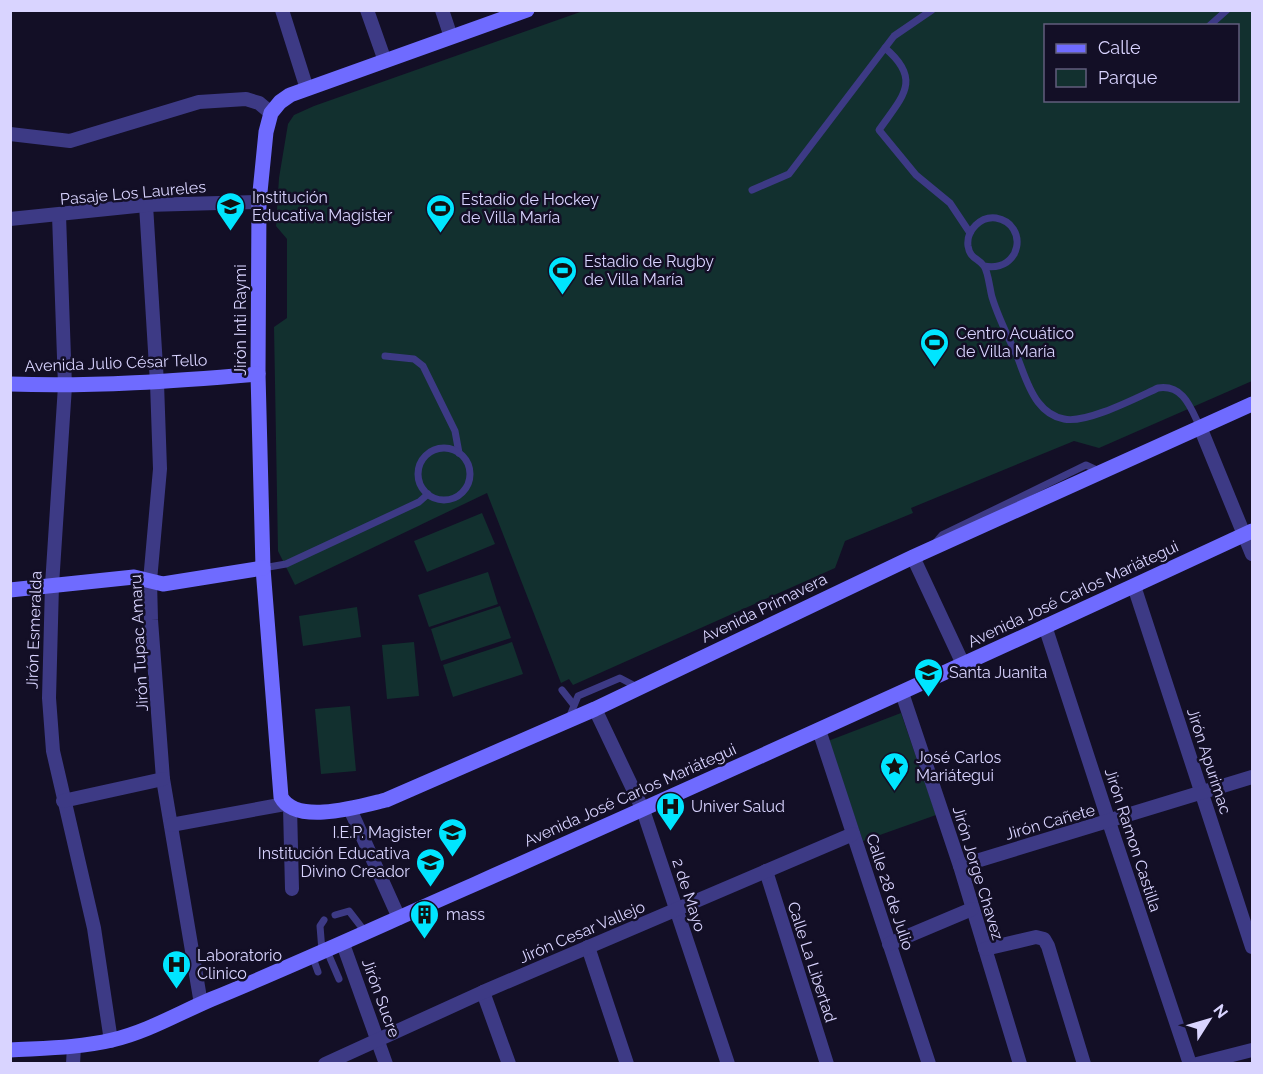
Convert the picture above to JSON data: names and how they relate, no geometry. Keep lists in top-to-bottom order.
{
  "streets": {
    "street": [
      "Pasaje Los Laureles",
      "Jirón Inti Raymi",
      "Avenida Julio César Tello",
      "Avenida José Carlos Mariátegui",
      "Avenida Primavera",
      "Jirón Esmeralda",
      "Jirón Tupac Amaru",
      "Jirón Apurimac",
      "Jirón Cañete",
      "Jirón Ramon Castilla",
      "Jirón Jorge Chavez",
      "Calle 28 de Julio",
      "2 de Mayo",
      "Jirón Cesar Vallejo",
      "Calle La Libertad",
      "Jirón Sucre"
    ]
  },
  "crossings": [
    ["Pasaje Los Laureles", "Jirón Inti Raymi"],
    ["Pasaje Los Laureles", "Jirón Esmeralda"],
    ["Pasaje Los Laureles", "Jirón Tupac Amaru"],
    ["Jirón Inti Raymi", "Avenida Julio César Tello"],
    ["Jirón Inti Raymi", "Avenida Primavera"],
    ["Avenida Julio César Tello", "Jirón Esmeralda"],
    ["Avenida Julio César Tello", "Jirón Tupac Amaru"],
    ["Avenida José Carlos Mariátegui", "Jirón Esmeralda"],
    ["Avenida José Carlos Mariátegui", "Jirón Tupac Amaru"],
    ["Avenida José Carlos Mariátegui", "Jirón Apurimac"],
    ["Avenida José Carlos Mariátegui", "Jirón Ramon Castilla"],
    ["Avenida José Carlos Mariátegui", "Jirón Jorge Chavez"],
    ["Avenida José Carlos Mariátegui", "Calle 28 de Julio"],
    ["Avenida José Carlos Mariátegui", "2 de Mayo"],
    ["Avenida José Carlos Mariátegui", "Jirón Sucre"],
    ["Avenida Primavera", "2 de Mayo"],
    ["Jirón Apurimac", "Jirón Cañete"],
    ["Jirón Cañete", "Jirón Ramon Castilla"],
    ["Jirón Cañete", "Jirón Jorge Chavez"],
    ["Calle 28 de Julio", "Jirón Cesar Vallejo"],
    ["2 de Mayo", "Jirón Cesar Vallejo"],
    ["Jirón Cesar Vallejo", "Calle La Libertad"],
    ["Jirón Cesar Vallejo", "Jirón Sucre"]
  ],
  "places": {
    "school or university": [
      "Institución Educativa Magister",
      "Santa Juanita",
      "I.E.P. Magister",
      "Institución Educativa Divino Creador"
    ],
    "sports": ["Estadio de Hockey de Villa María", "Estadio de Rugby de Villa María", "Centro Acuático de Villa María"],
    "place": ["José Carlos Mariátegui"],
    "hospital": ["Univer Salud", "Laboratorio Clinico"],
    "building": ["mass"]
  },
  "legend": ["Calle", "Parque"],
  "north": "top right"
}
